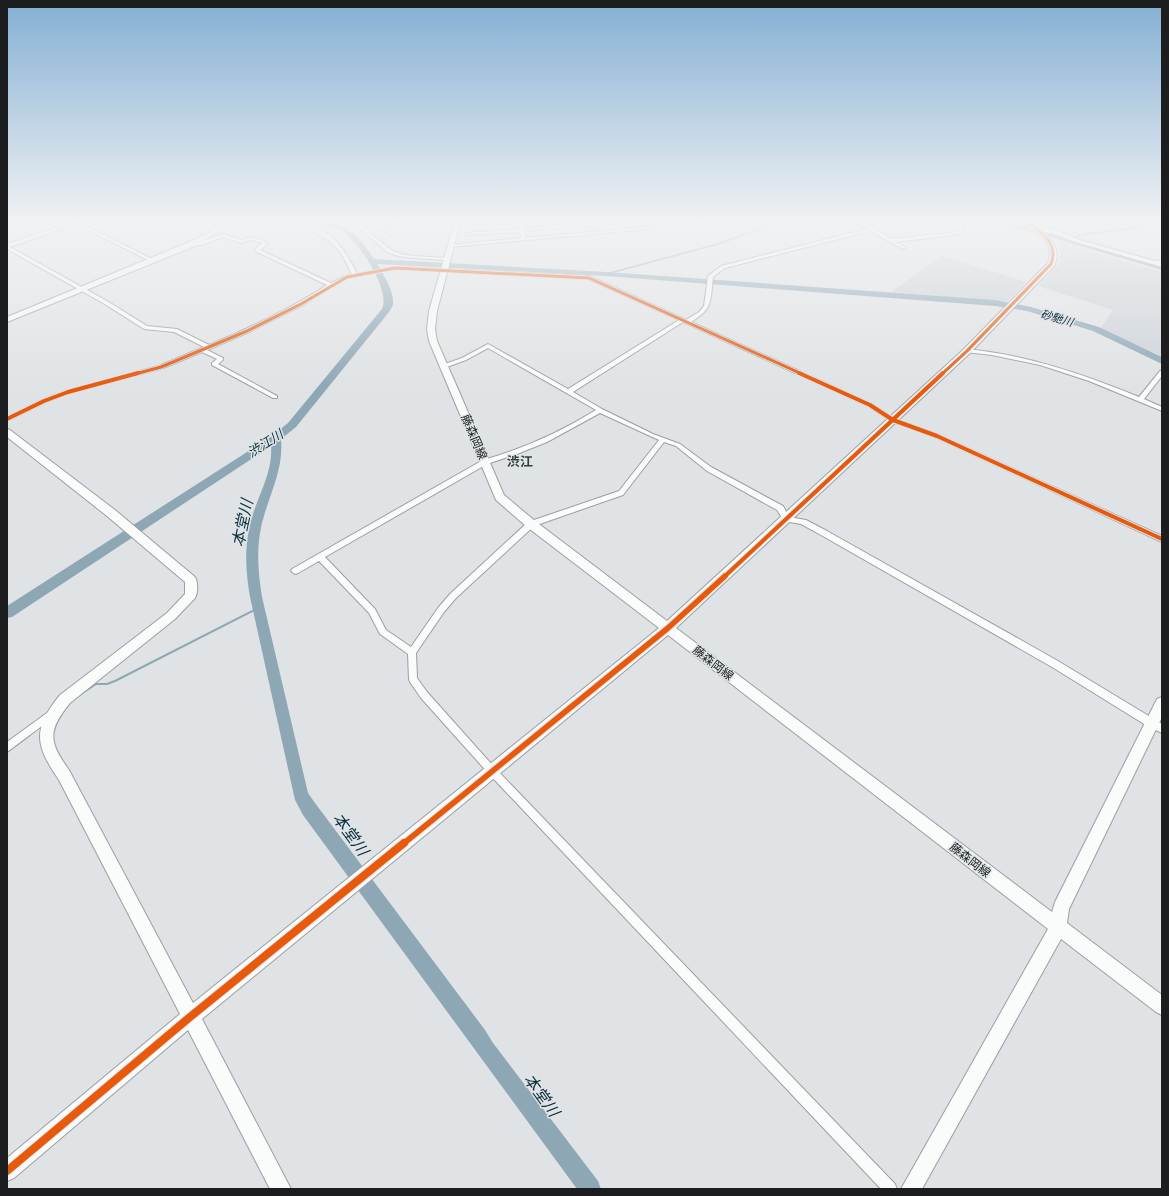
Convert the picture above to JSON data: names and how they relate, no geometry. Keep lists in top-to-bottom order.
{
  "streets": {
    "street": ["藤森岡線"]
  },
  "districts": ["渋江"],
  "water": ["砂馳川", "渋江川", "本堂川"]
}
